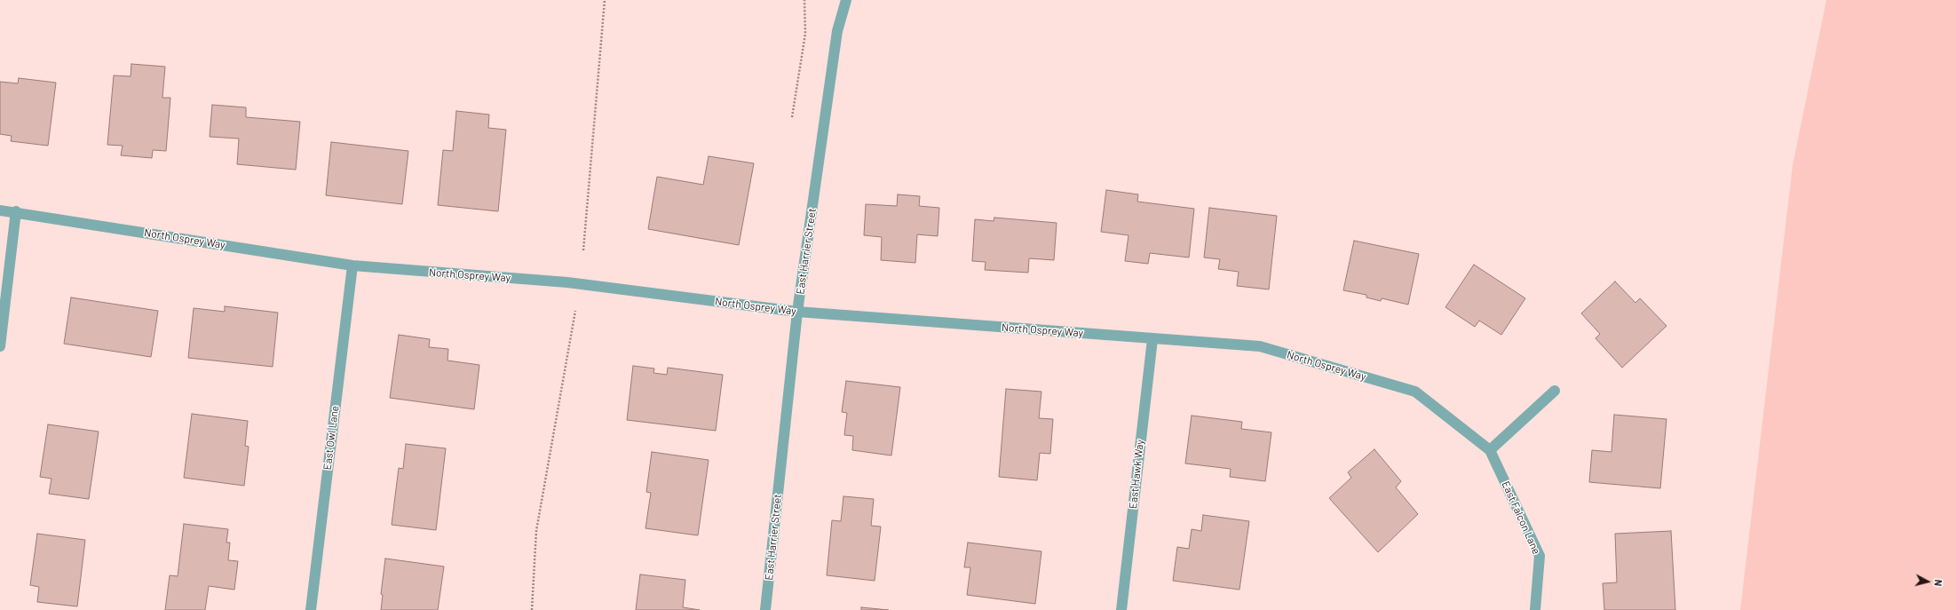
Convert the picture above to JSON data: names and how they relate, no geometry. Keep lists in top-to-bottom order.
{
  "streets": {
    "street": [
      "North Osprey Way",
      "East Harrier Street",
      "East Owl Lane",
      "East Hawk Way",
      "East Falcon Lane"
    ]
  },
  "crossings": [
    ["North Osprey Way", "East Harrier Street"],
    ["North Osprey Way", "East Owl Lane"],
    ["North Osprey Way", "East Hawk Way"],
    ["North Osprey Way", "East Falcon Lane"]
  ],
  "north": "right"
}
